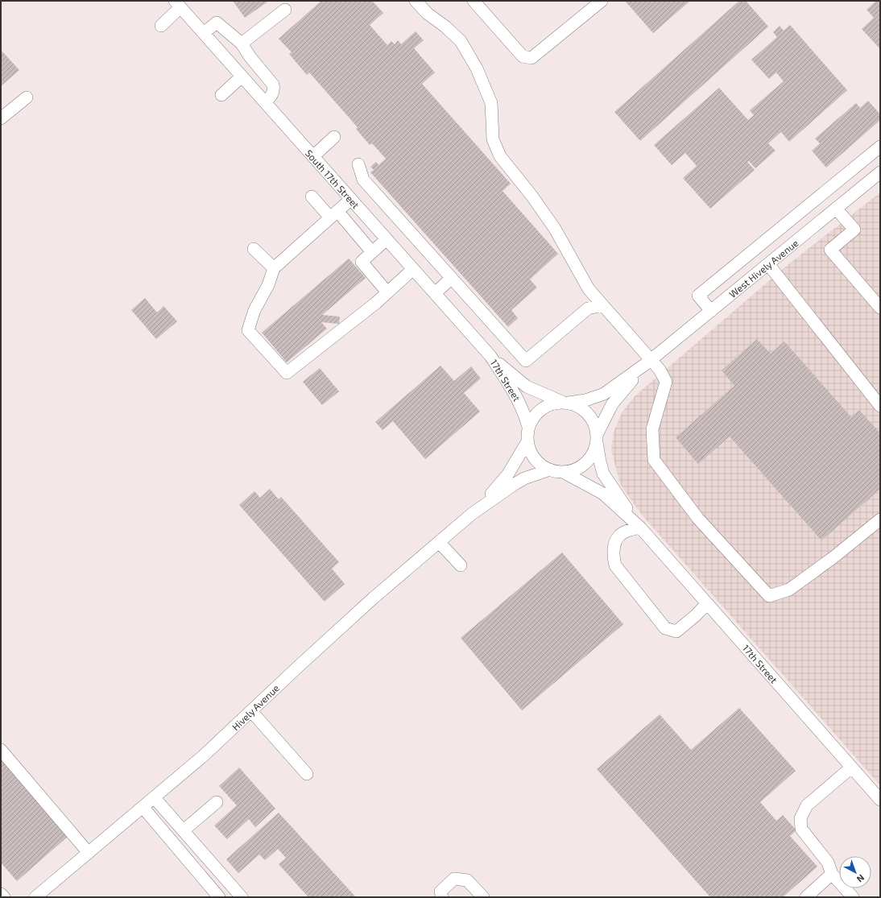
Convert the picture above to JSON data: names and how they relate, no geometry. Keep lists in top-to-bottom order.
{
  "streets": {
    "street": [
      "South 17th Street",
      "West Hively Avenue",
      "17th Street",
      "Hively Avenue"
    ]
  },
  "crossings": [
    ["South 17th Street", "17th Street"],
    ["17th Street", "Hively Avenue"]
  ],
  "north": "bottom right"
}
